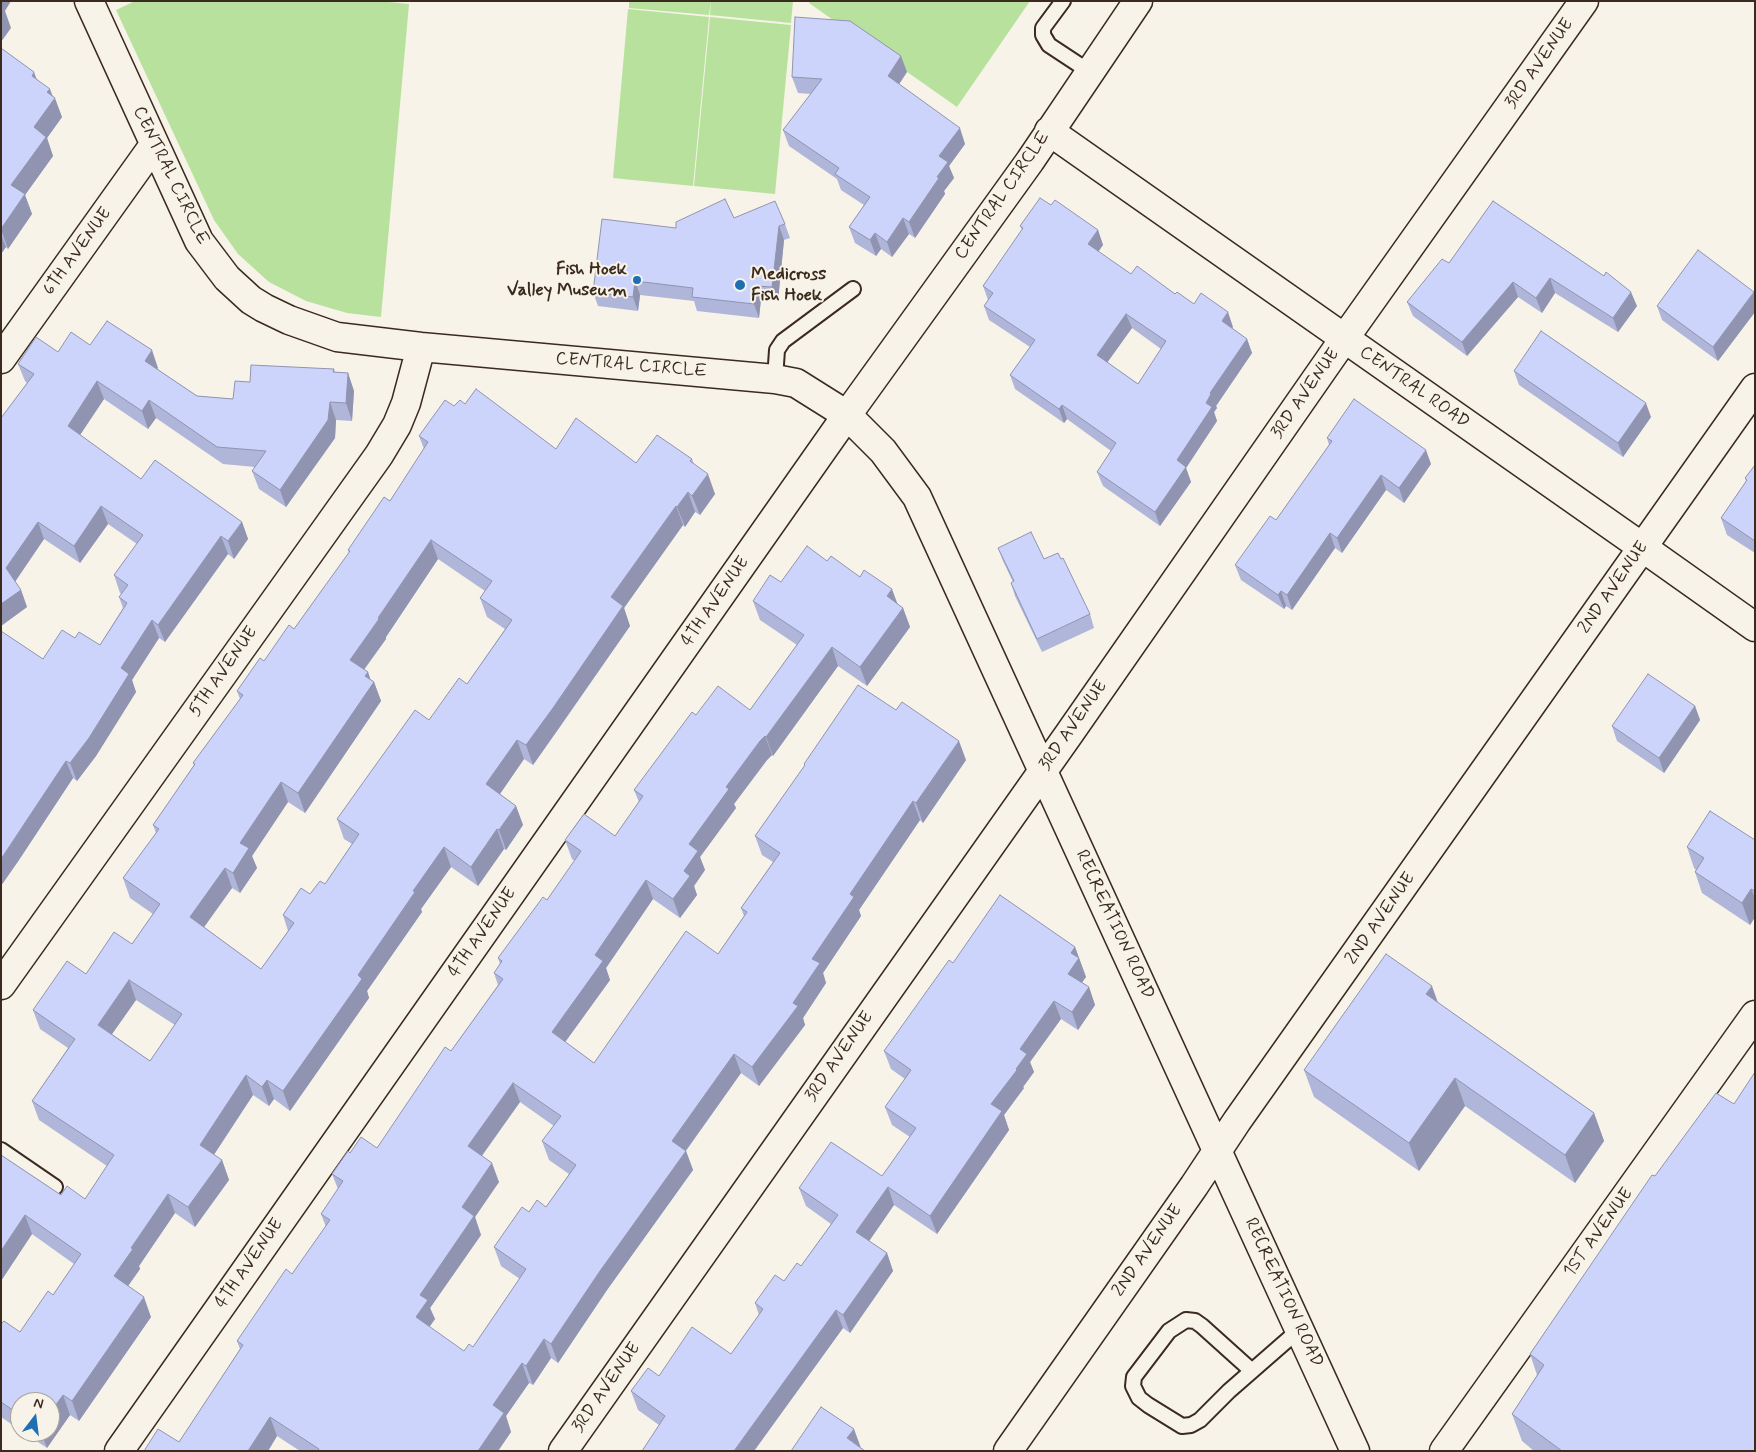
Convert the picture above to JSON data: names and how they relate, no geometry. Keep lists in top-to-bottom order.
{
  "streets": {
    "street": [
      "3RD AVENUE",
      "CENTRAL CIRCLE",
      "6TH AVENUE",
      "CENTRAL ROAD",
      "2ND AVENUE",
      "4TH AVENUE",
      "5TH AVENUE",
      "RECREATION ROAD",
      "1ST AVENUE"
    ]
  },
  "crossings": [
    ["3RD AVENUE", "CENTRAL ROAD"],
    ["3RD AVENUE", "RECREATION ROAD"],
    ["CENTRAL CIRCLE", "6TH AVENUE"],
    ["CENTRAL CIRCLE", "CENTRAL ROAD"],
    ["CENTRAL CIRCLE", "4TH AVENUE"],
    ["CENTRAL CIRCLE", "5TH AVENUE"],
    ["CENTRAL CIRCLE", "RECREATION ROAD"],
    ["CENTRAL ROAD", "2ND AVENUE"],
    ["2ND AVENUE", "RECREATION ROAD"],
    ["4TH AVENUE", "RECREATION ROAD"]
  ],
  "places": ["Fish Hoek Valley Museum", "Medicross Fish Hoek"],
  "north": "top"
}
